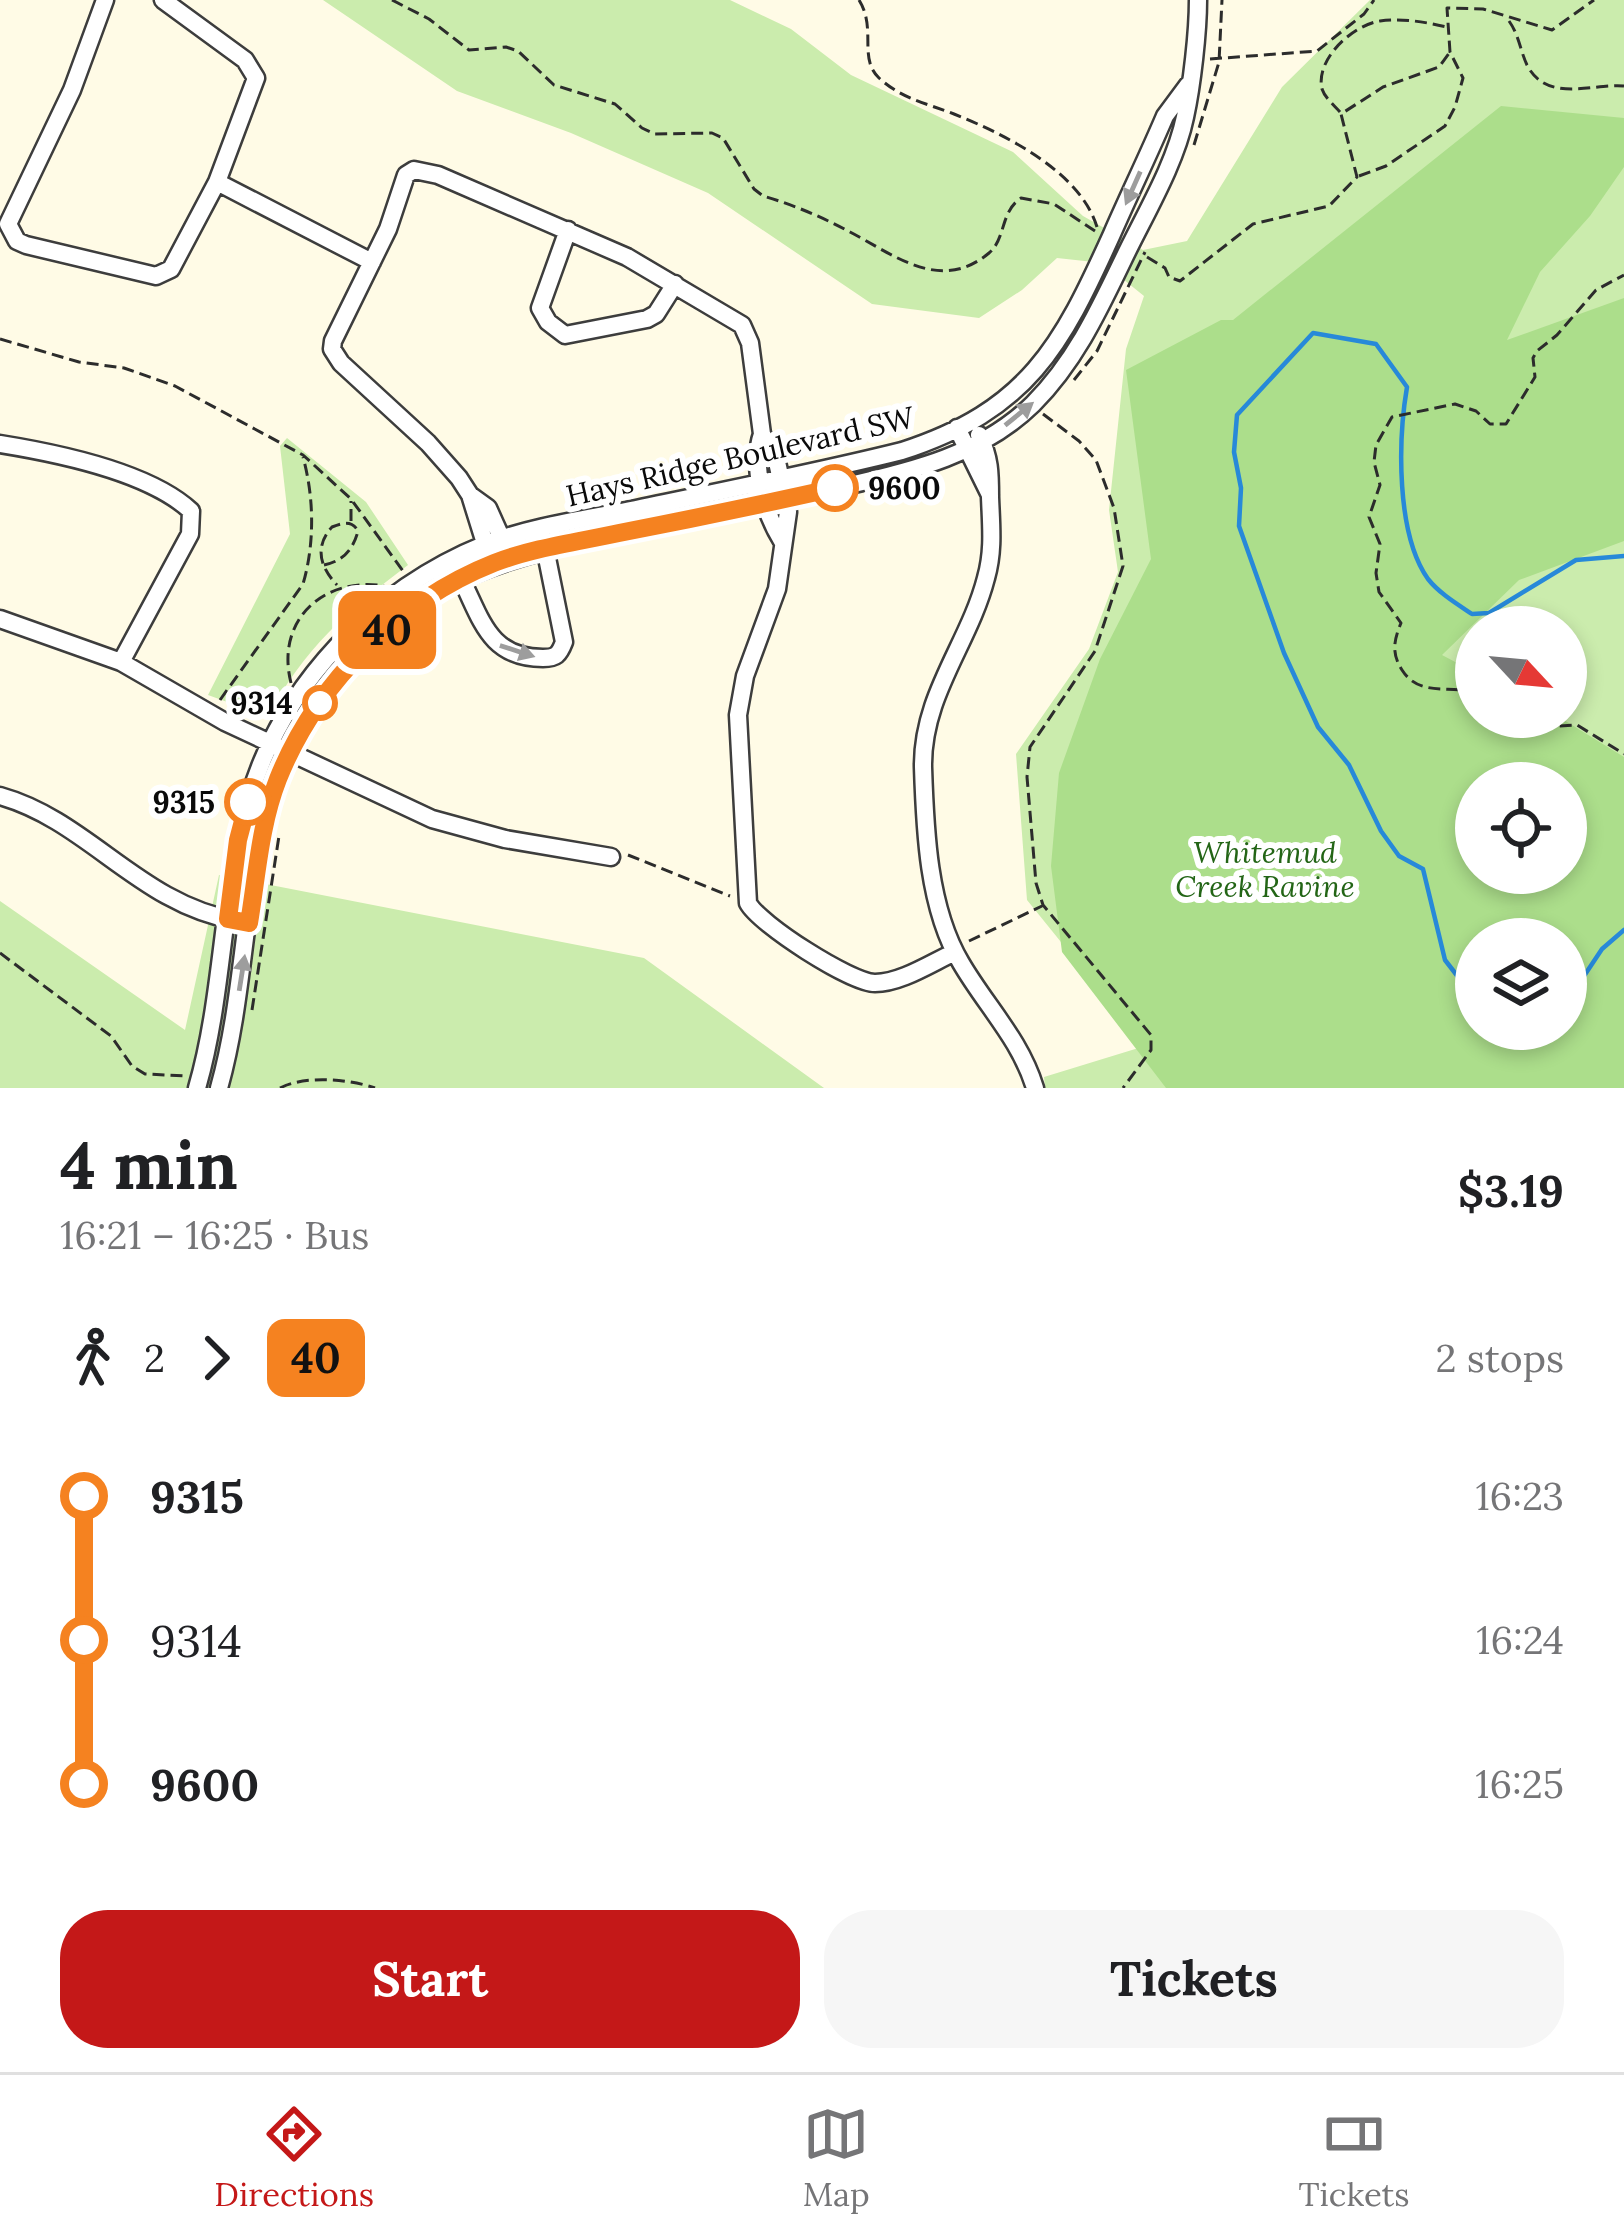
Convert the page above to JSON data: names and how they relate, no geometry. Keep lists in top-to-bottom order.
{
  "streets": {
    "street": ["Hays Ridge Boulevard SW"]
  },
  "parks": ["Whitemud Creek Ravine"],
  "places": ["9600", "9314", "9315"],
  "lines": ["bus line 40"],
  "north": "bottom right",
  "page": {
    "on_map": "40",
    "heading": ["4 min", "16:21 – 16:25 · Bus", "$3.19"],
    "legs": ["2", "40", "2 stops"],
    "list": [
      {
        "name": "9315",
        "value": "16:23"
      },
      {
        "name": "9314",
        "value": "16:24"
      },
      {
        "name": "9600",
        "value": "16:25"
      }
    ],
    "buttons": ["Start", "Tickets"],
    "tabs": ["Directions", "Map", "Tickets"]
  }
}
